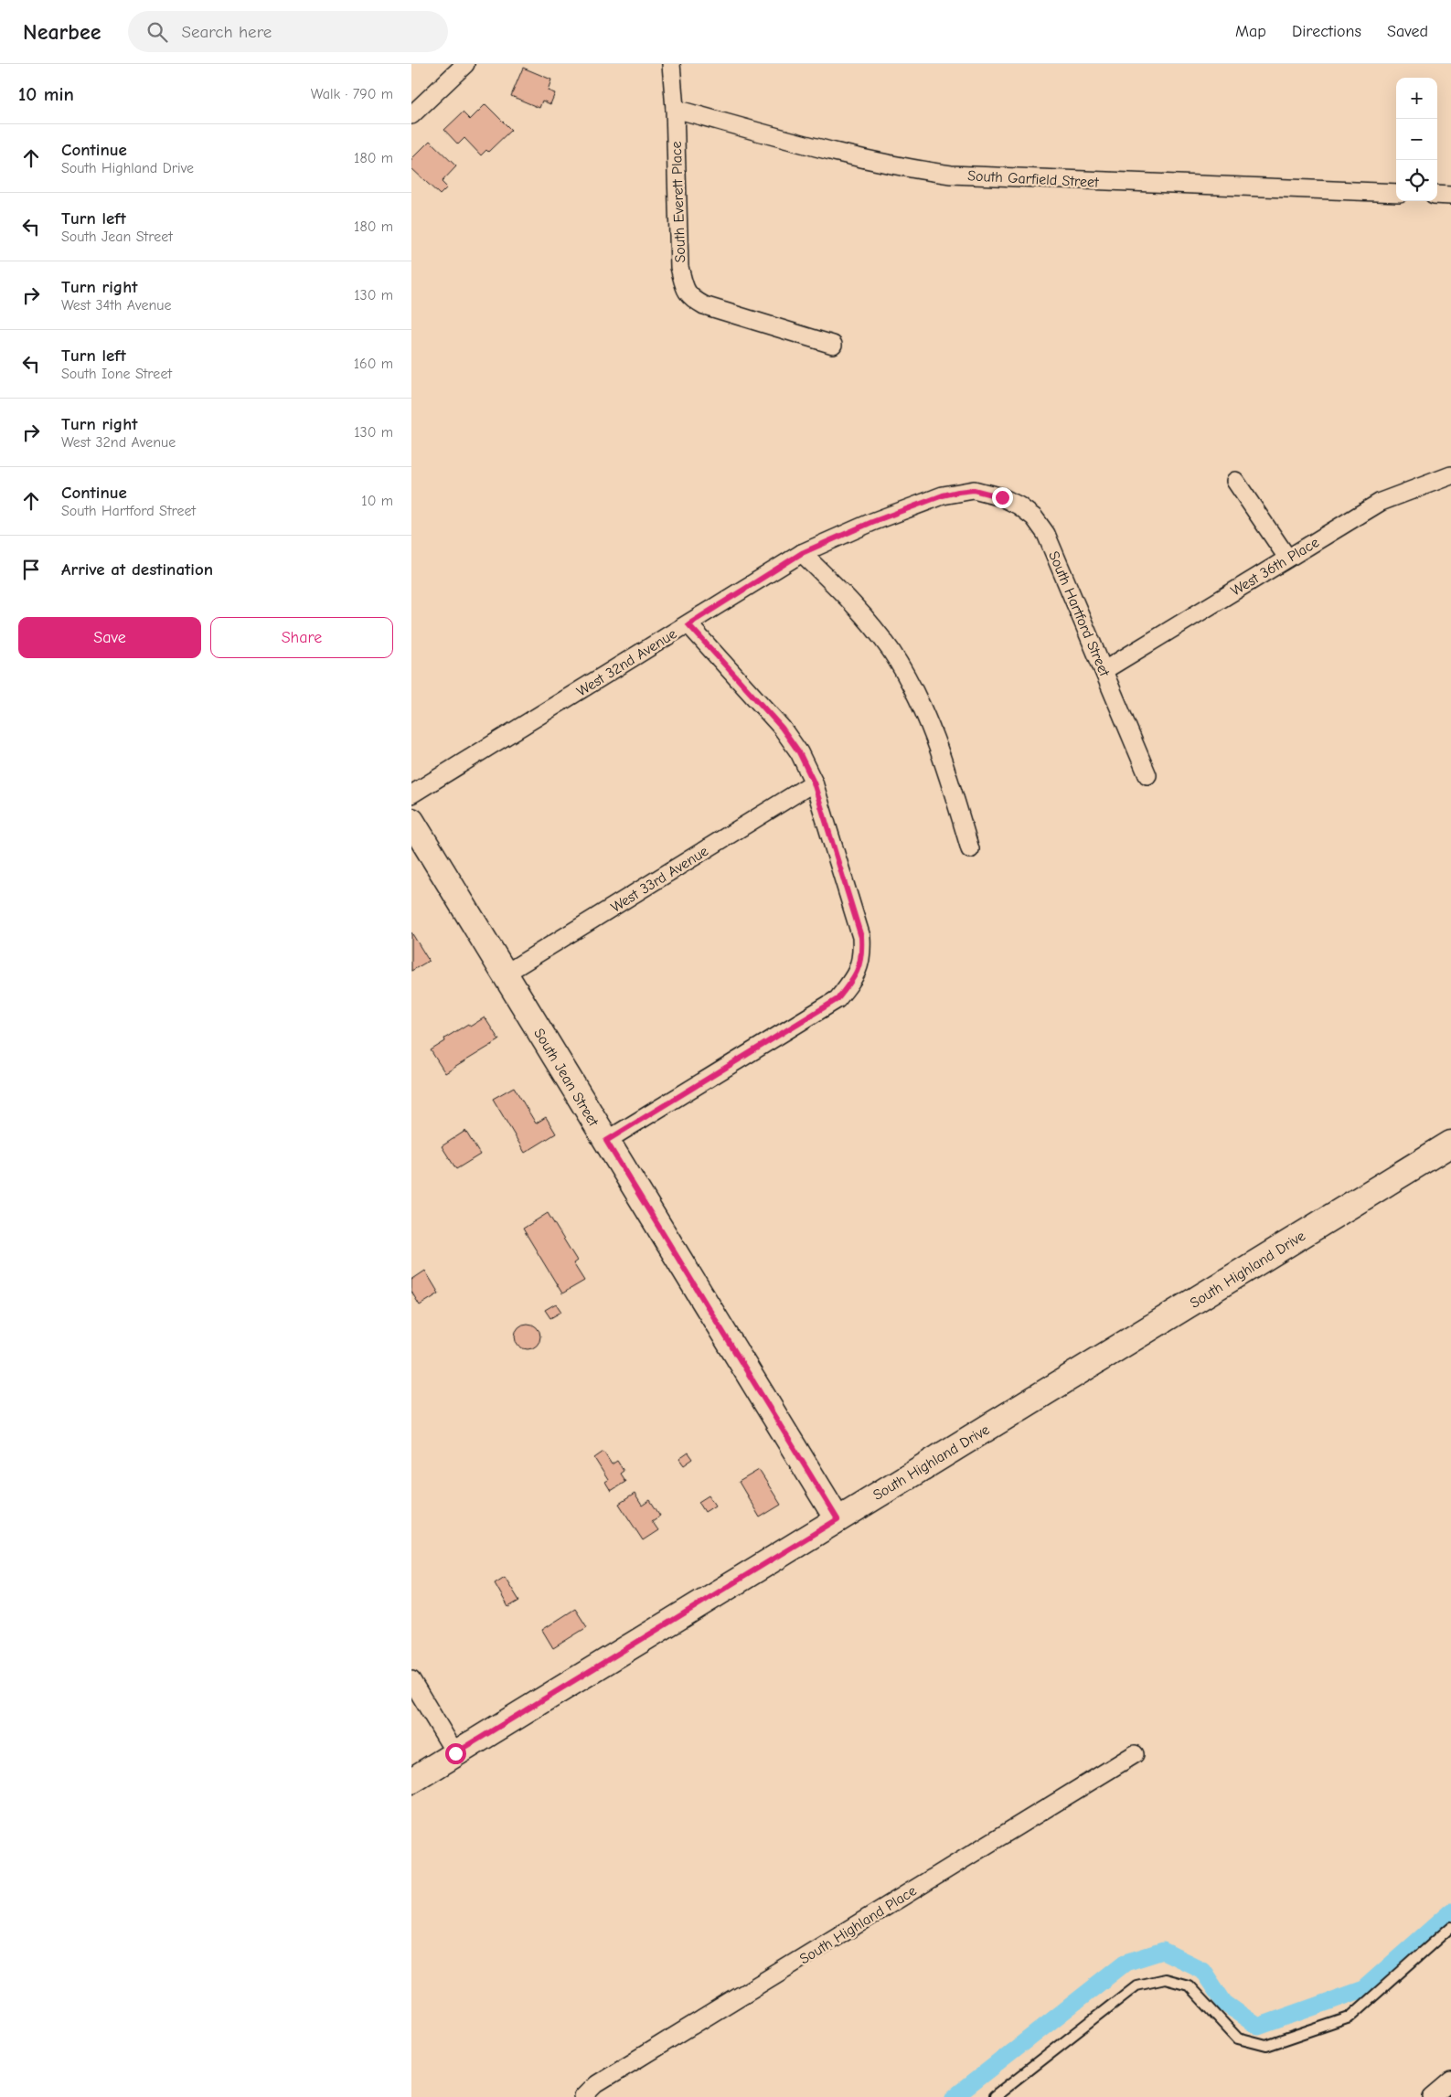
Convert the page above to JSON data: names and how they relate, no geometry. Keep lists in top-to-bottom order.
{
  "streets": {
    "street": [
      "South Garfield Street",
      "South Everett Place",
      "West 36th Place",
      "South Hartford Street",
      "West 32nd Avenue",
      "West 33rd Avenue",
      "South Jean Street",
      "South Highland Drive",
      "South Highland Place"
    ]
  },
  "crossings": [
    ["South Garfield Street", "South Everett Place"],
    ["West 36th Place", "South Hartford Street"],
    ["South Hartford Street", "West 32nd Avenue"],
    ["West 33rd Avenue", "South Jean Street"],
    ["South Jean Street", "South Highland Drive"]
  ],
  "page": {
    "header": "Nearbee",
    "search": "Search here",
    "nav": ["Map", "Directions", "Saved"],
    "heading": ["10 min", "Walk · 790 m"],
    "map_buttons": ["+", "−"],
    "list": [
      ["Continue", "South Highland Drive", "180 m"],
      ["Turn left", "South Jean Street", "180 m"],
      ["Turn right", "West 34th Avenue", "130 m"],
      ["Turn left", "South Ione Street", "160 m"],
      ["Turn right", "West 32nd Avenue", "130 m"],
      ["Continue", "South Hartford Street", "10 m"],
      "Arrive at destination"
    ],
    "buttons": ["Save", "Share"]
  }
}
